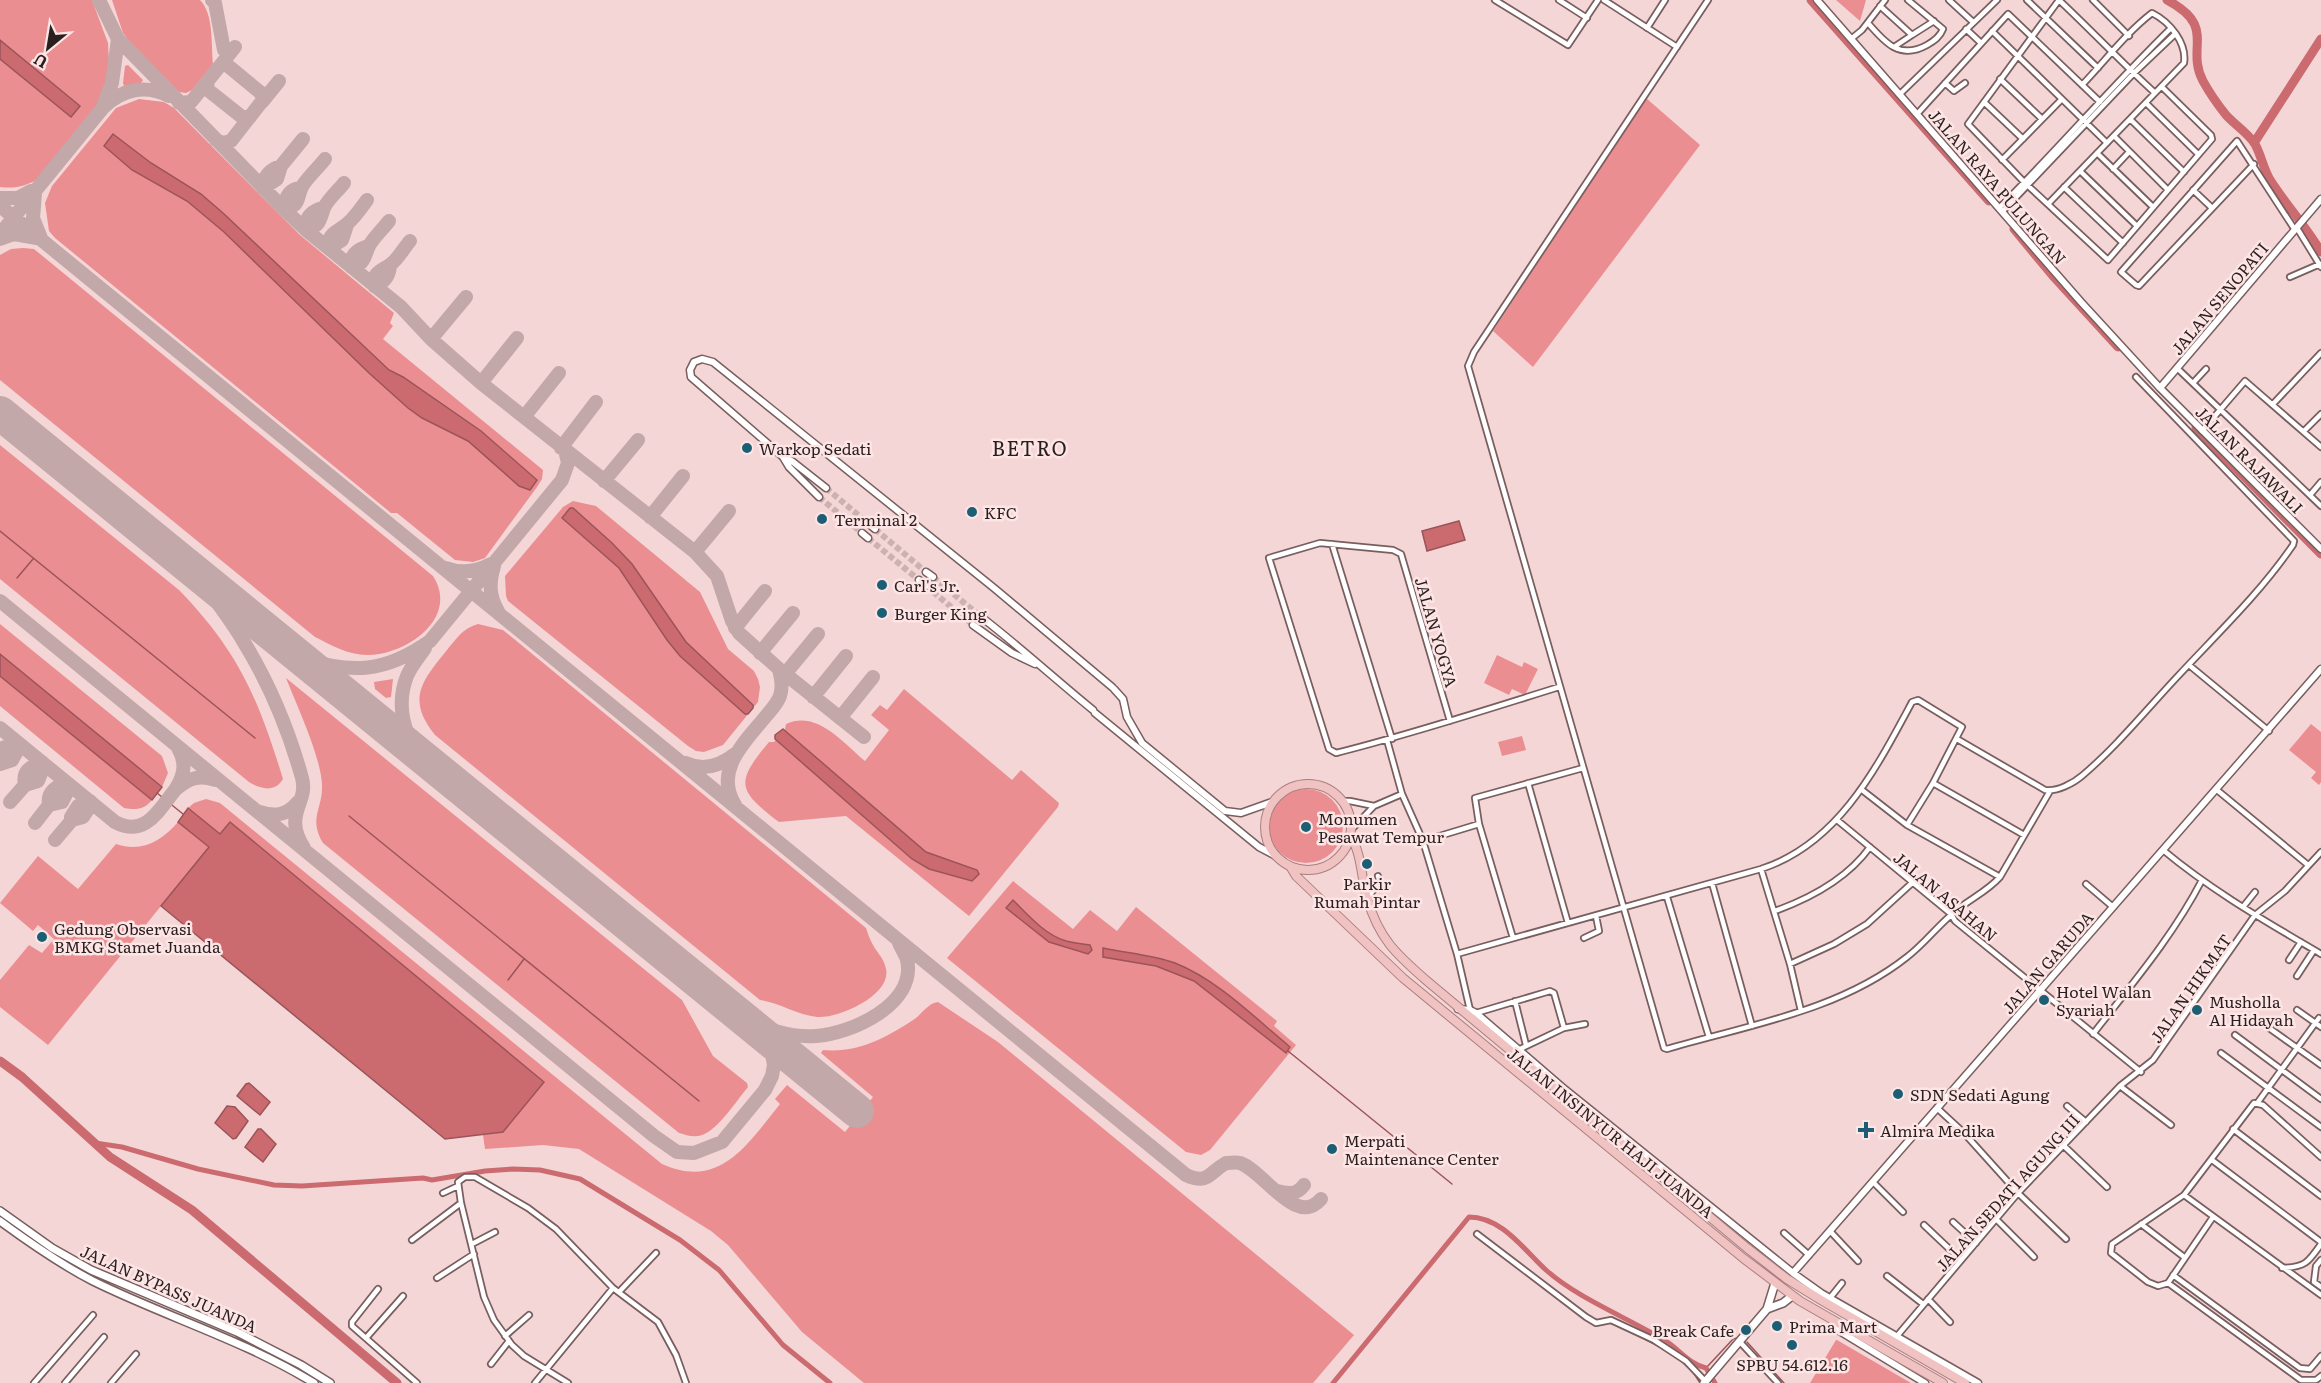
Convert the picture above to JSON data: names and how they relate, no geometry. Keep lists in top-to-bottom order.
{
  "streets": {
    "highway": ["JALAN INSINYUR HAJI JUANDA"],
    "main road": ["JALAN BYPASS JUANDA"],
    "street": [
      "JALAN RAYA PULUNGAN",
      "JALAN SENOPATI",
      "JALAN RAJAWALI",
      "JALAN YOGYA",
      "JALAN ASAHAN",
      "JALAN GARUDA",
      "JALAN HIKMAT",
      "JALAN SEDATI AGUNG III"
    ]
  },
  "crossings": [
    ["JALAN RAYA PULUNGAN", "JALAN SENOPATI"],
    ["JALAN RAYA PULUNGAN", "JALAN RAJAWALI"],
    ["JALAN SENOPATI", "JALAN RAJAWALI"],
    ["JALAN ASAHAN", "JALAN GARUDA"],
    ["JALAN ASAHAN", "JALAN HIKMAT"],
    ["JALAN ASAHAN", "JALAN SEDATI AGUNG III"],
    ["JALAN GARUDA", "JALAN INSINYUR HAJI JUANDA"],
    ["JALAN HIKMAT", "JALAN SEDATI AGUNG III"],
    ["JALAN INSINYUR HAJI JUANDA", "JALAN SEDATI AGUNG III"]
  ],
  "districts": ["BETRO"],
  "places": {
    "other": [
      "Warkop Sedati",
      "KFC",
      "Terminal 2",
      "Carl's Jr.",
      "Burger King",
      "Monumen Pesawat Tempur",
      "Parkir Rumah Pintar",
      "Gedung Observasi BMKG Stamet Juanda",
      "Hotel Walan Syariah",
      "Musholla Al Hidayah",
      "SDN Sedati Agung",
      "Merpati Maintenance Center",
      "Prima Mart",
      "Break Cafe",
      "SPBU 54.612.16"
    ],
    "health": ["Almira Medika"]
  },
  "north": "bottom left"
}
